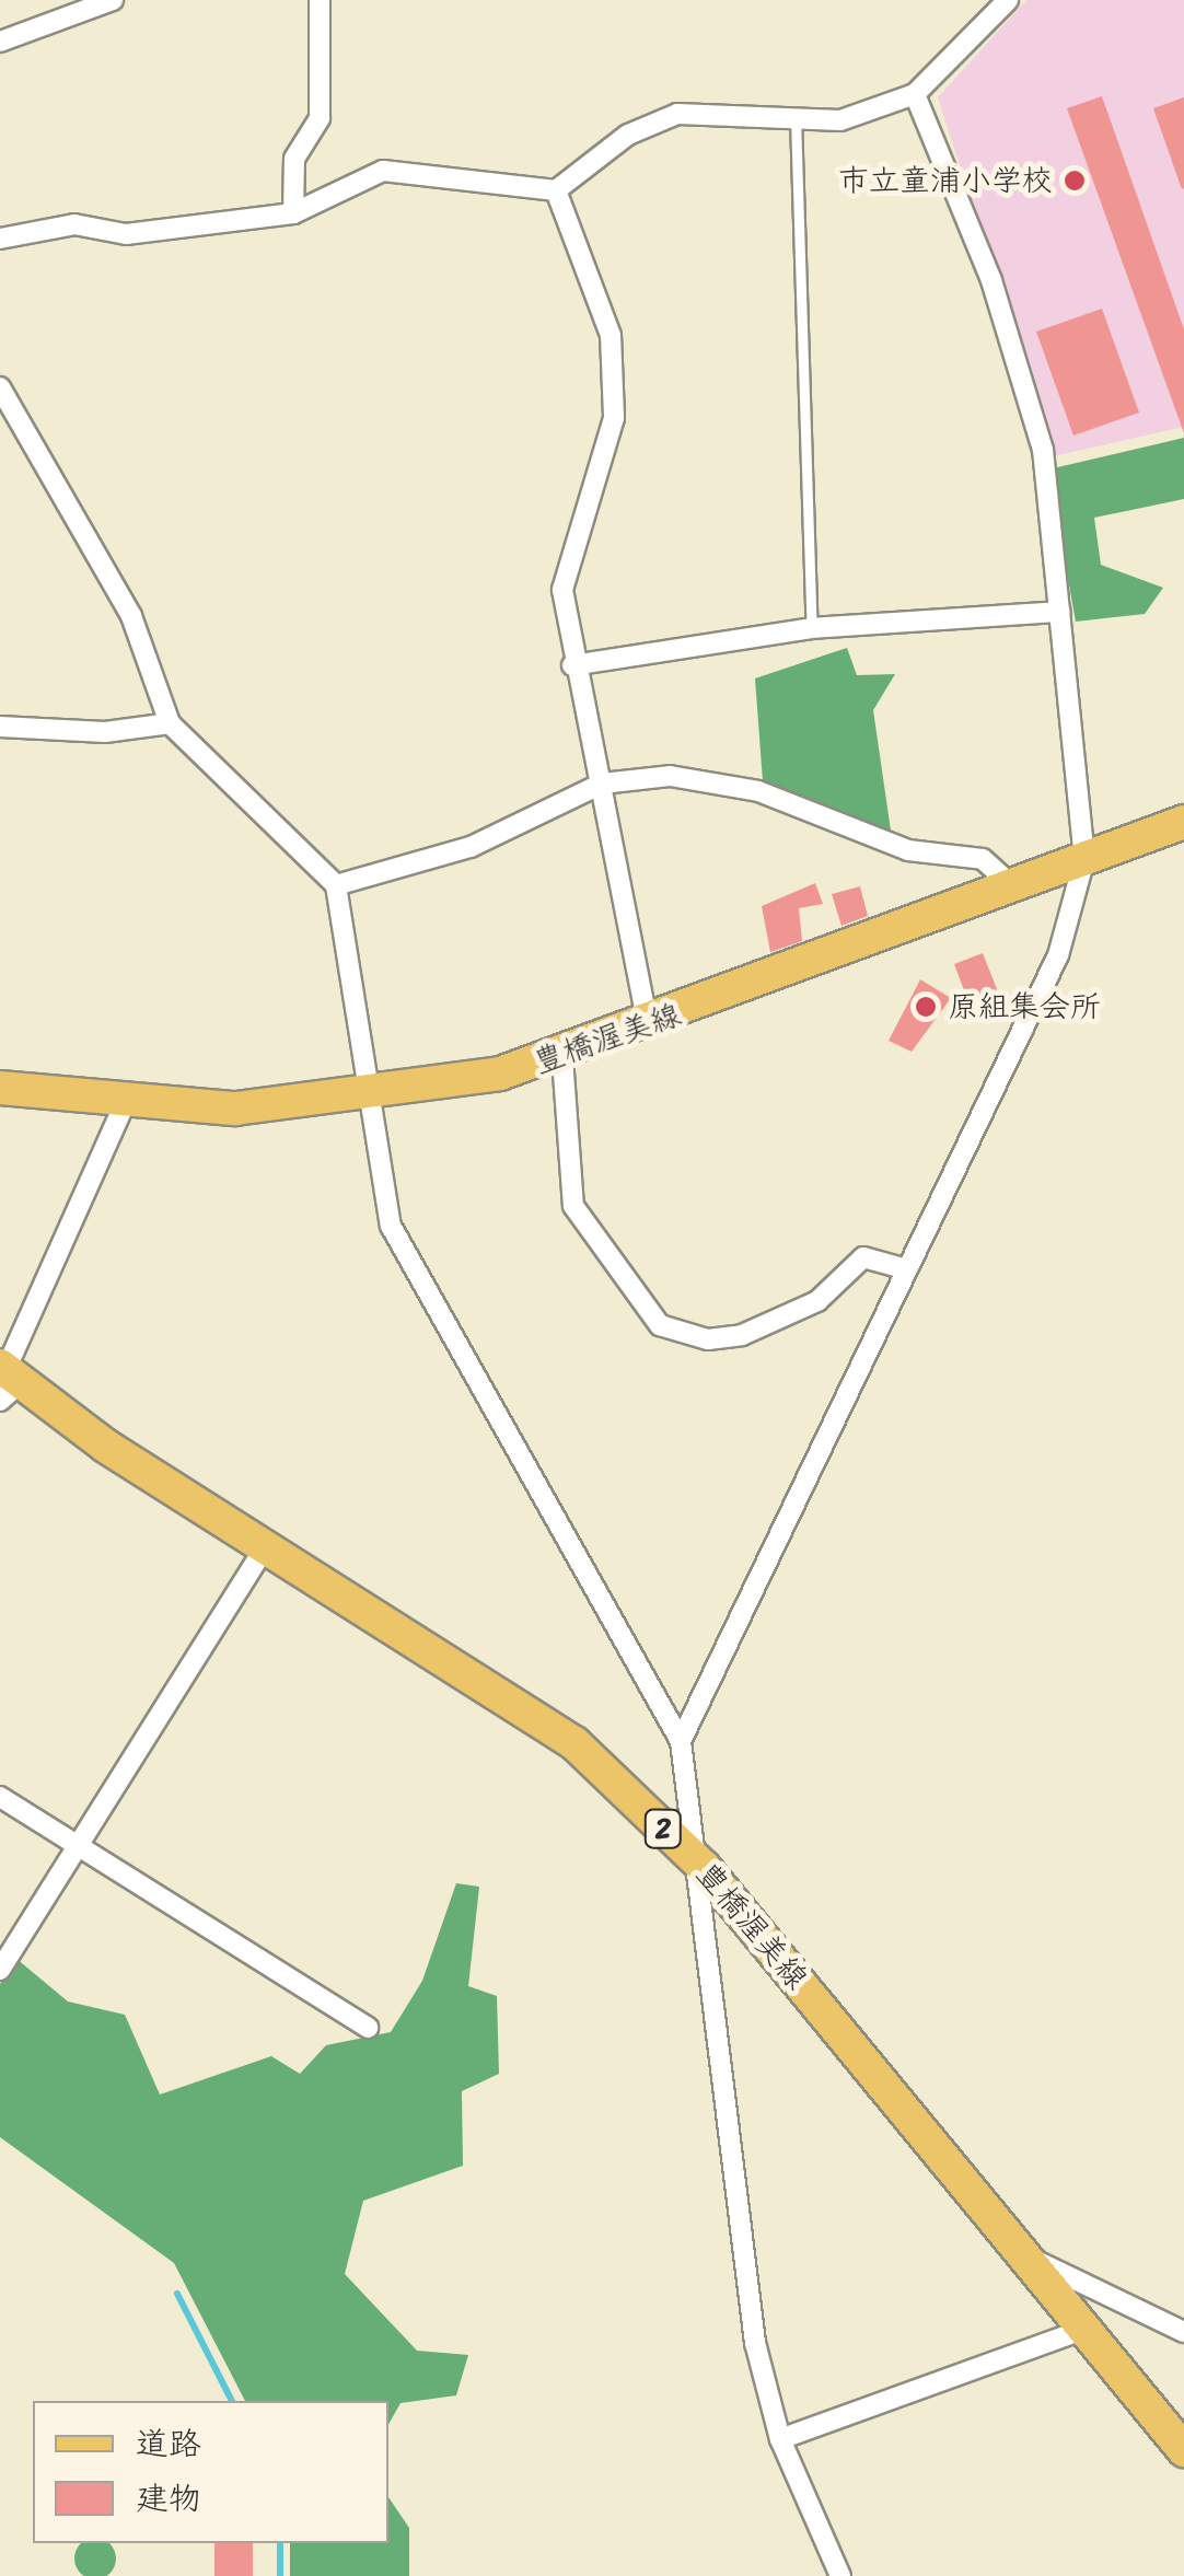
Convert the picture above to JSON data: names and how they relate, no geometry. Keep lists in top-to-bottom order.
{
  "streets": {
    "main road": ["豊橋渥美線", "2"]
  },
  "places": ["市立童浦小学校", "原組集会所"],
  "legend": ["道路", "建物"]
}
